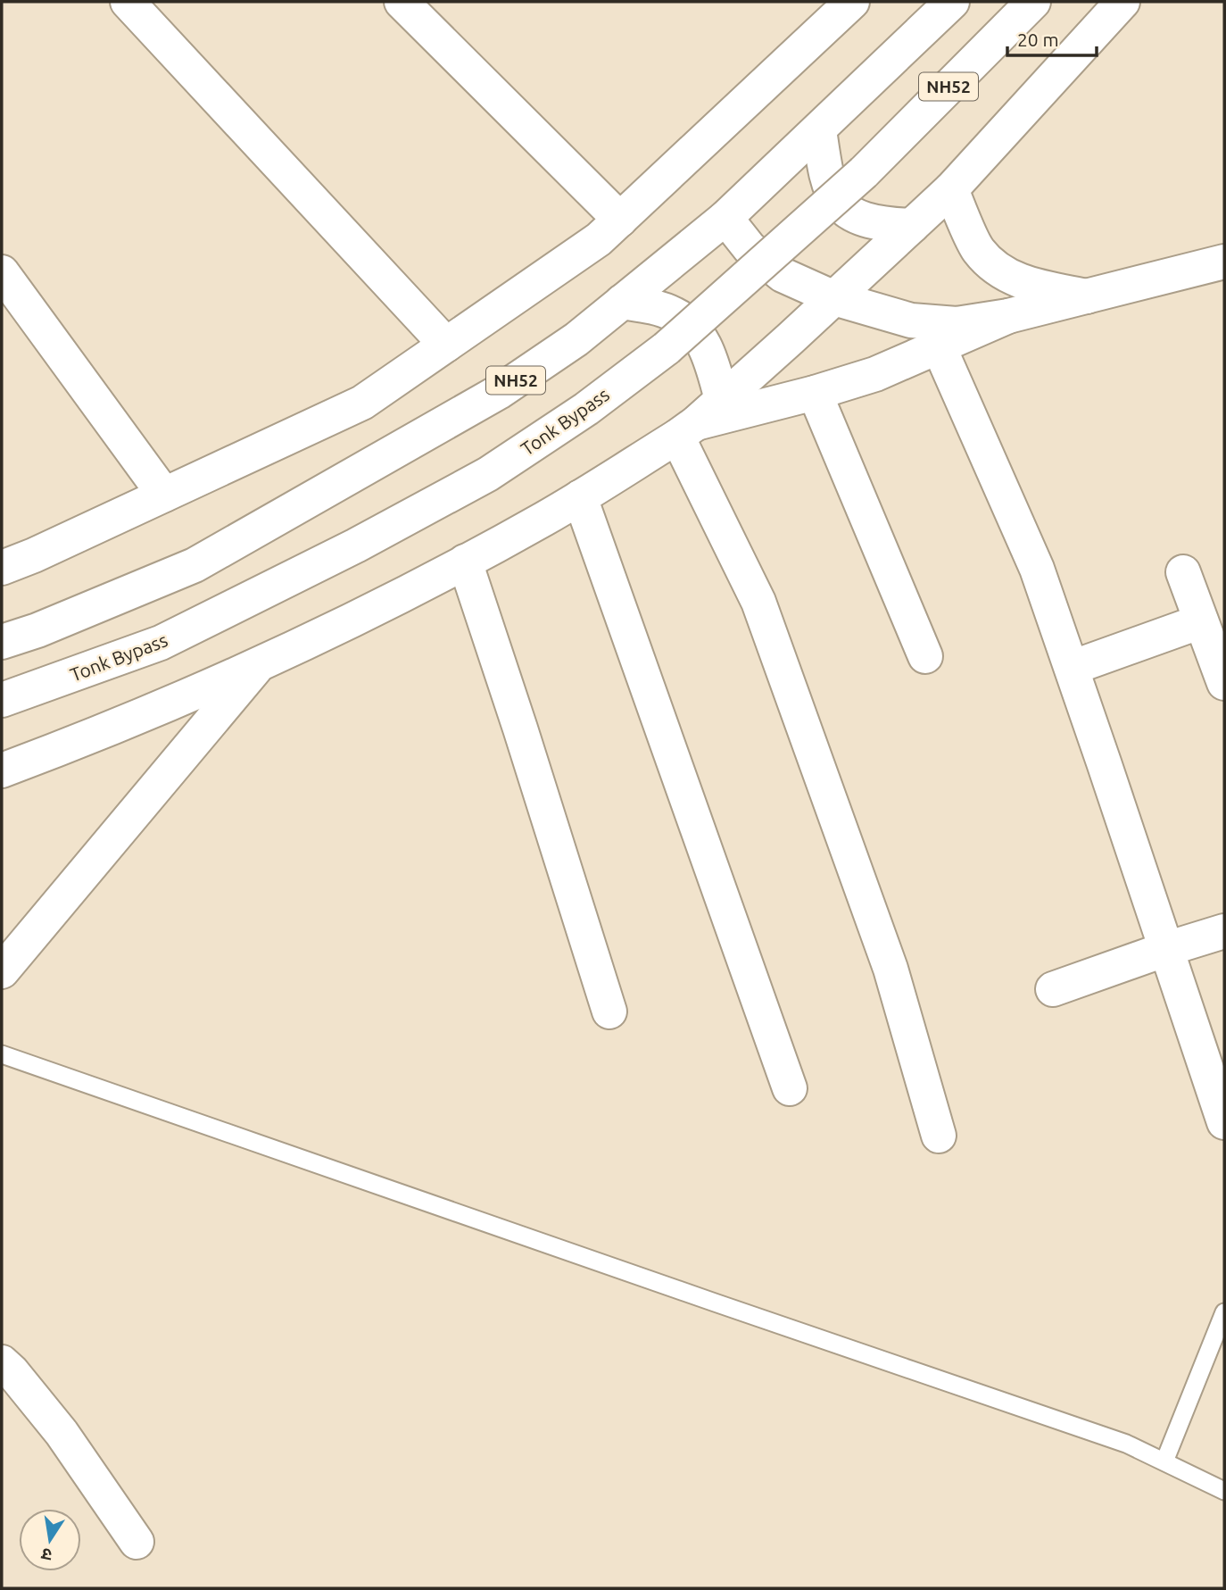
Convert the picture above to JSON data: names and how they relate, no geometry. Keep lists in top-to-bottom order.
{
  "streets": {
    "main road": ["NH52", "Tonk Bypass"]
  },
  "scale_bar": "20 m",
  "north": "bottom"
}
